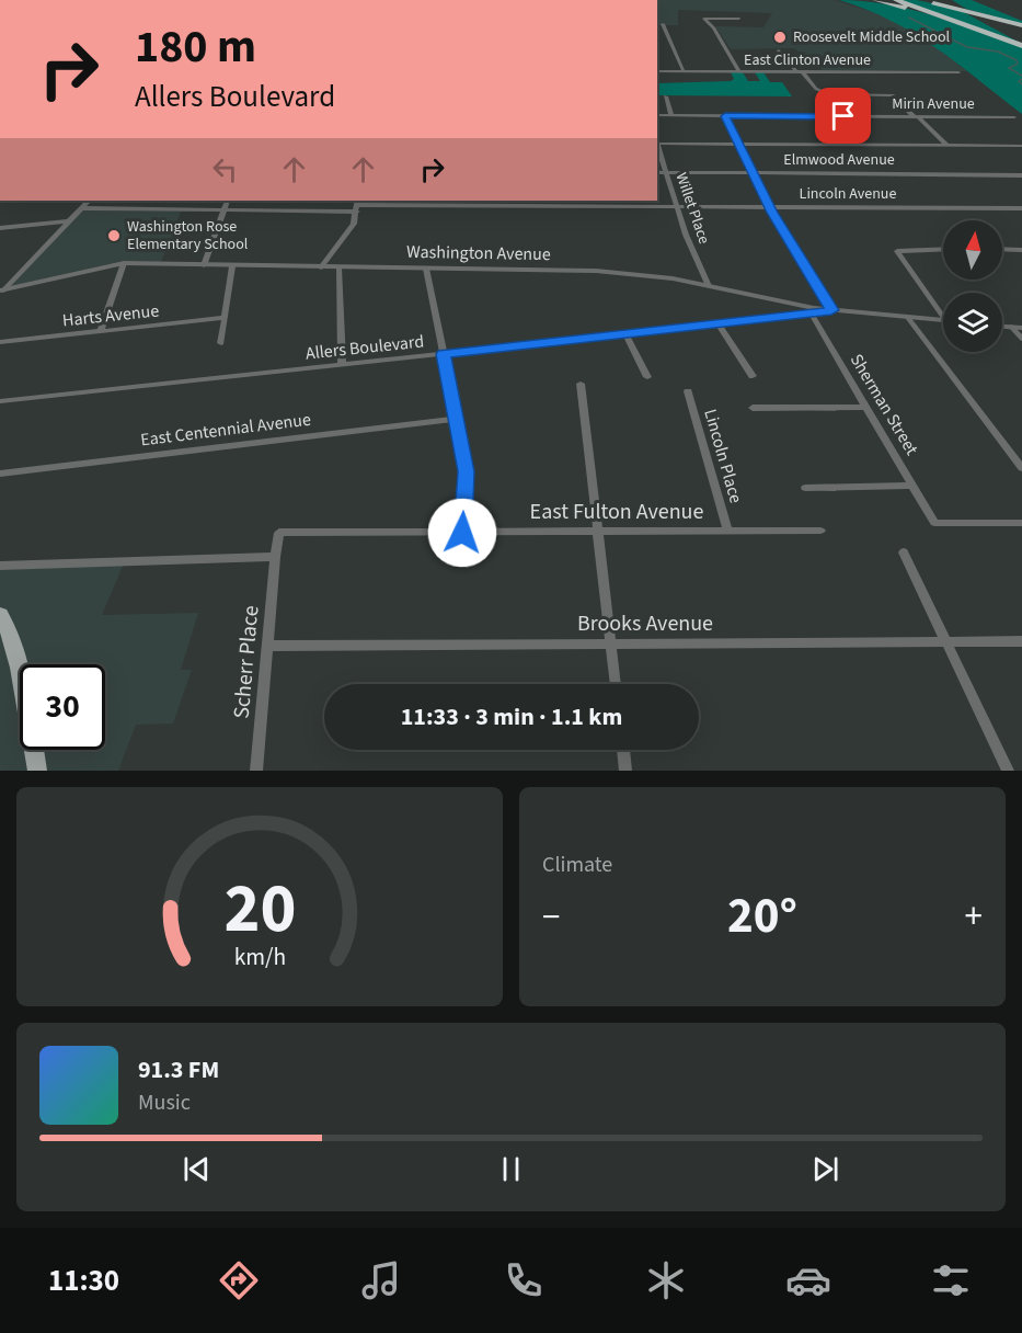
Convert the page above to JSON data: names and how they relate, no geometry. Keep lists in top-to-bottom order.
{
  "streets": {
    "street": [
      "East Clinton Avenue",
      "Mirin Avenue",
      "Elmwood Avenue",
      "Lincoln Avenue",
      "Willet Place",
      "Washington Avenue",
      "Harts Avenue",
      "Allers Boulevard",
      "Sherman Street",
      "East Centennial Avenue",
      "Lincoln Place",
      "East Fulton Avenue",
      "Brooks Avenue",
      "Scherr Place"
    ]
  },
  "crossings": [
    ["Elmwood Avenue", "Willet Place"],
    ["Lincoln Avenue", "Willet Place"],
    ["Willet Place", "Washington Avenue"],
    ["Allers Boulevard", "Sherman Street"],
    ["Lincoln Place", "East Fulton Avenue"],
    ["East Fulton Avenue", "Scherr Place"],
    ["Brooks Avenue", "Scherr Place"]
  ],
  "places": ["Roosevelt Middle School", "Washington Rose Elementary School"],
  "north": "top",
  "page": {
    "turn": ["180 m", "Allers Boulevard"],
    "limit": "30",
    "trip": "11:33 · 3 min · 1.1 km",
    "tile": "Climate",
    "heat": ["−", "20°", "+"],
    "song": ["91.3 FM", "Music"],
    "tabs": "11:30",
    "gauge": ["20", "km/h"]
  }
}
